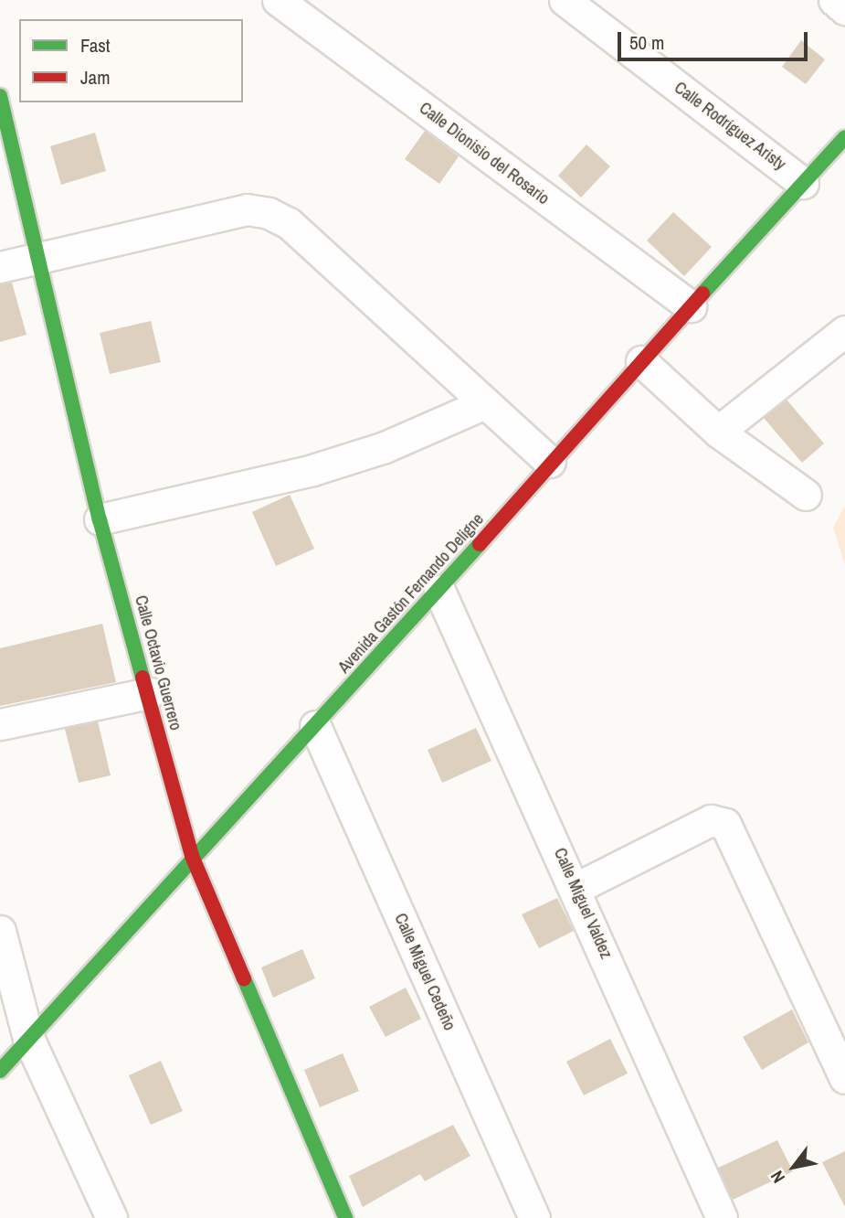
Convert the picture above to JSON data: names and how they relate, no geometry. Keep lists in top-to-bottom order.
{
  "streets": {
    "street": [
      "Calle Rodríguez Aristy",
      "Calle Dionisio del Rosario",
      "Avenida Gastón Fernando Deligne",
      "Calle Octavio Guerrero",
      "Calle Miguel Valdez",
      "Calle Miguel Cedeño"
    ]
  },
  "crossings": [
    ["Calle Rodríguez Aristy", "Avenida Gastón Fernando Deligne"],
    ["Calle Dionisio del Rosario", "Avenida Gastón Fernando Deligne"],
    ["Avenida Gastón Fernando Deligne", "Calle Octavio Guerrero"],
    ["Avenida Gastón Fernando Deligne", "Calle Miguel Valdez"],
    ["Avenida Gastón Fernando Deligne", "Calle Miguel Cedeño"]
  ],
  "legend": ["Fast", "Jam"],
  "scale_bar": "50 m",
  "north": "bottom left"
}
